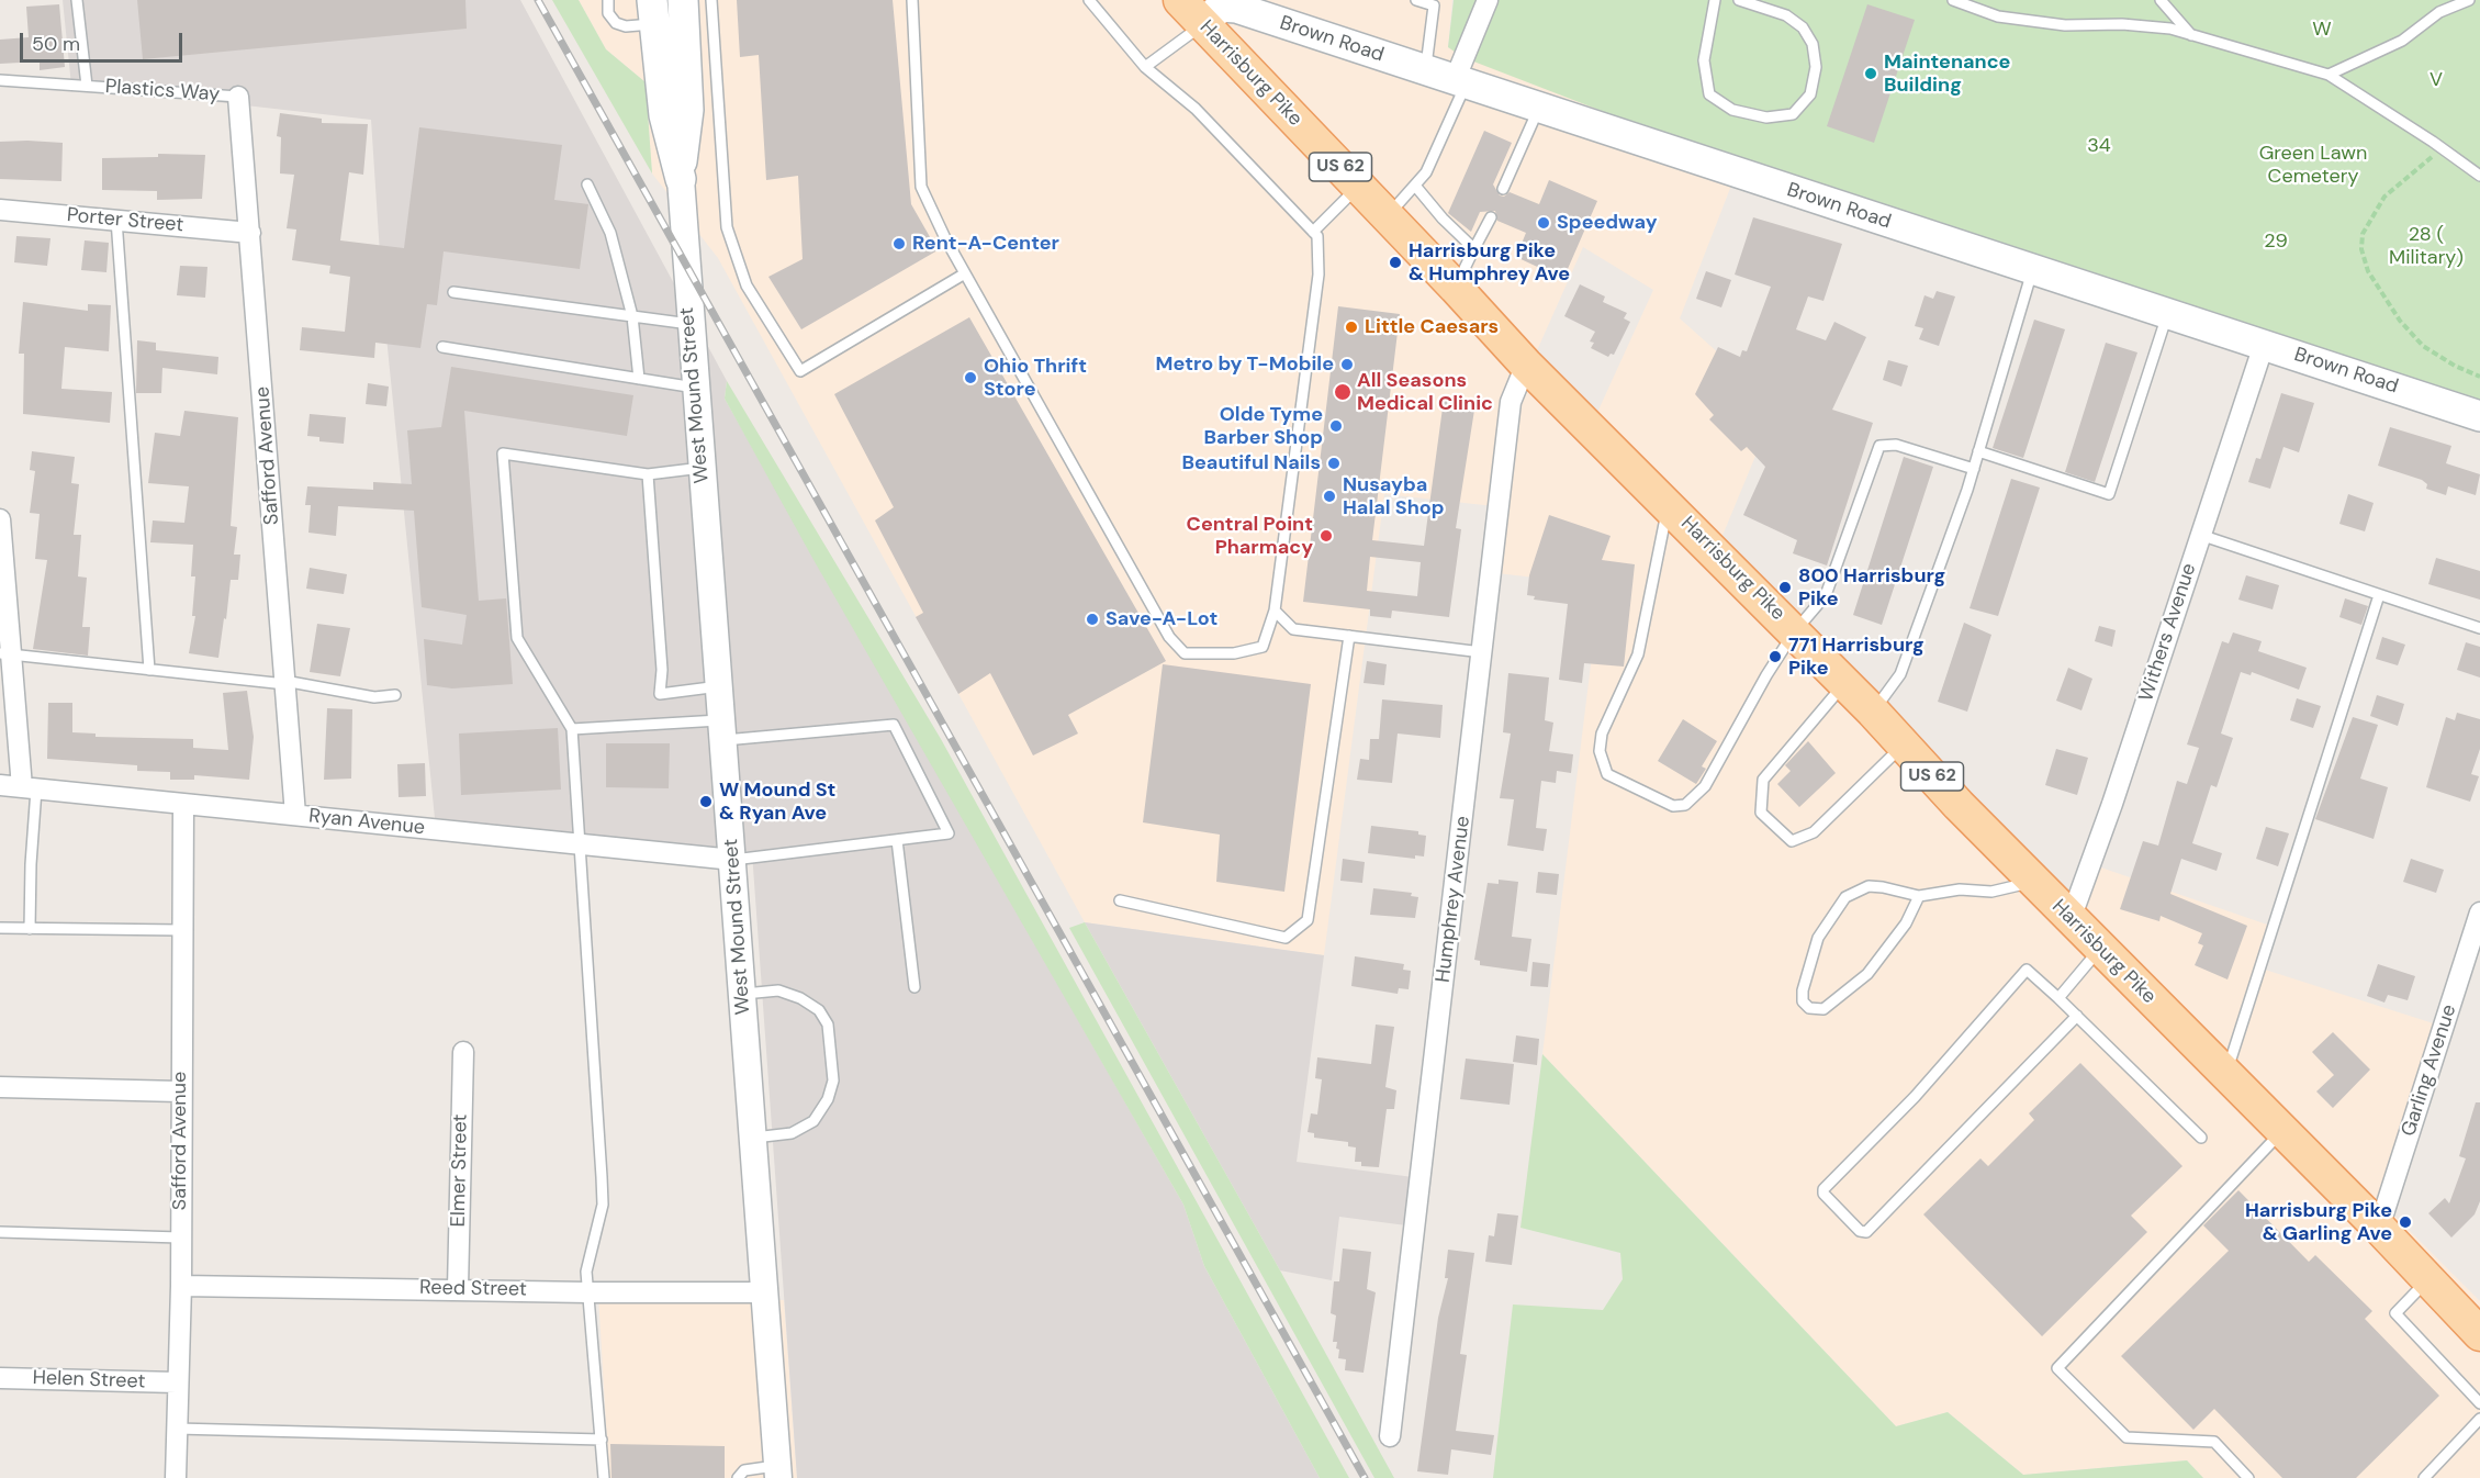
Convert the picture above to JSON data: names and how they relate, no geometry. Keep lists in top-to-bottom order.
{
  "streets": {
    "main road": [
      "Brown Road",
      "Harrisburg Pike",
      "US 62",
      "West Mound Street"
    ],
    "street": [
      "Porter Street",
      "Safford Avenue",
      "Withers Avenue",
      "Ryan Avenue",
      "Humphrey Avenue",
      "Garling Avenue",
      "Elmer Street",
      "Reed Street",
      "Helen Street"
    ],
    "lane": ["Plastics Way"]
  },
  "crossings": [
    ["Brown Road", "Harrisburg Pike"],
    ["Brown Road", "Withers Avenue"],
    ["Harrisburg Pike", "Withers Avenue"],
    ["Harrisburg Pike", "Humphrey Avenue"],
    ["Harrisburg Pike", "Garling Avenue"],
    ["Plastics Way", "Safford Avenue"],
    ["Porter Street", "Safford Avenue"],
    ["West Mound Street", "Ryan Avenue"],
    ["West Mound Street", "Reed Street"],
    ["Safford Avenue", "Ryan Avenue"],
    ["Safford Avenue", "Reed Street"],
    ["Safford Avenue", "Helen Street"],
    ["Elmer Street", "Reed Street"]
  ],
  "parks": [
    "W",
    "V",
    "34",
    "Green Lawn Cemetery",
    "28 ( Military)",
    "29"
  ],
  "places": [
    "Maintenance Building",
    "Speedway",
    "Rent-A-Center",
    "Harrisburg Pike & Humphrey Ave",
    "Little Caesars",
    "Metro by T-Mobile",
    "Ohio Thrift Store",
    "All Seasons Medical Clinic",
    "Olde Tyme Barber Shop",
    "Beautiful Nails",
    "Nusayba Halal Shop",
    "Central Point Pharmacy",
    "800 Harrisburg Pike",
    "Save-A-Lot",
    "771 Harrisburg Pike",
    "W Mound St & Ryan Ave",
    "Harrisburg Pike & Garling Ave"
  ],
  "scale_bar": "50 m"
}
